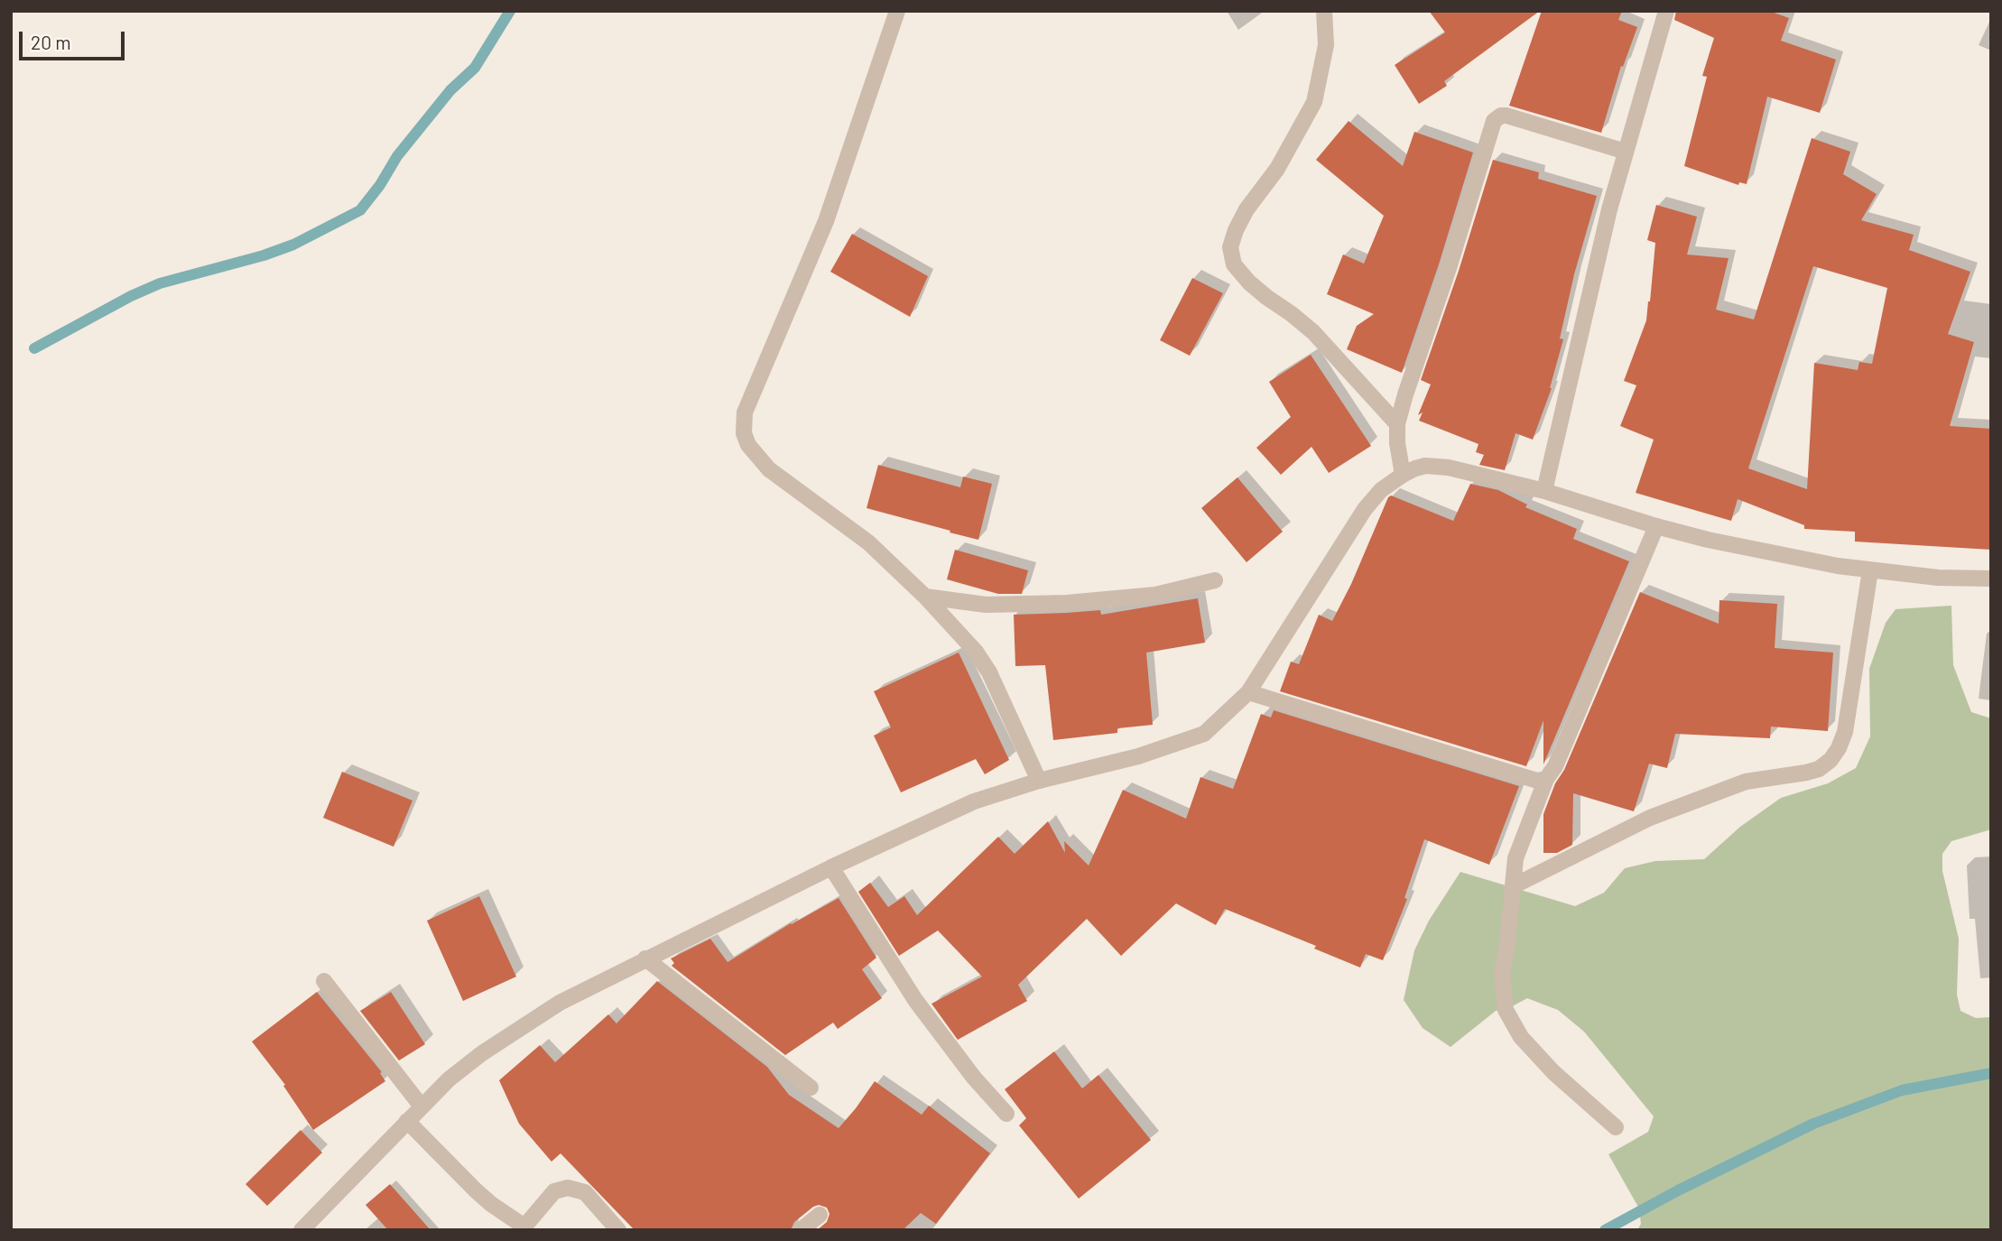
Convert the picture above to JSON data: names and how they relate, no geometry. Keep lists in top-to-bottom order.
{
  "scale_bar": "20 m"
}
